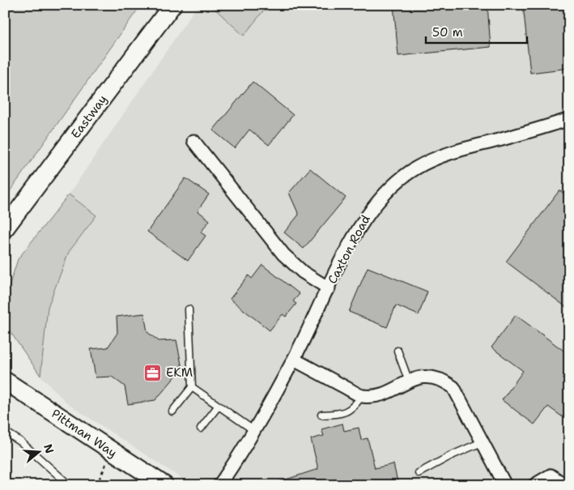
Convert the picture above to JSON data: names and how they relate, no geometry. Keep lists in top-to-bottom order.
{
  "streets": {
    "main road": ["Eastway", "Pittman Way"],
    "street": ["Caxton Road"]
  },
  "places": {
    "office": ["EKM"]
  },
  "scale_bar": "50 m",
  "north": "right"
}
